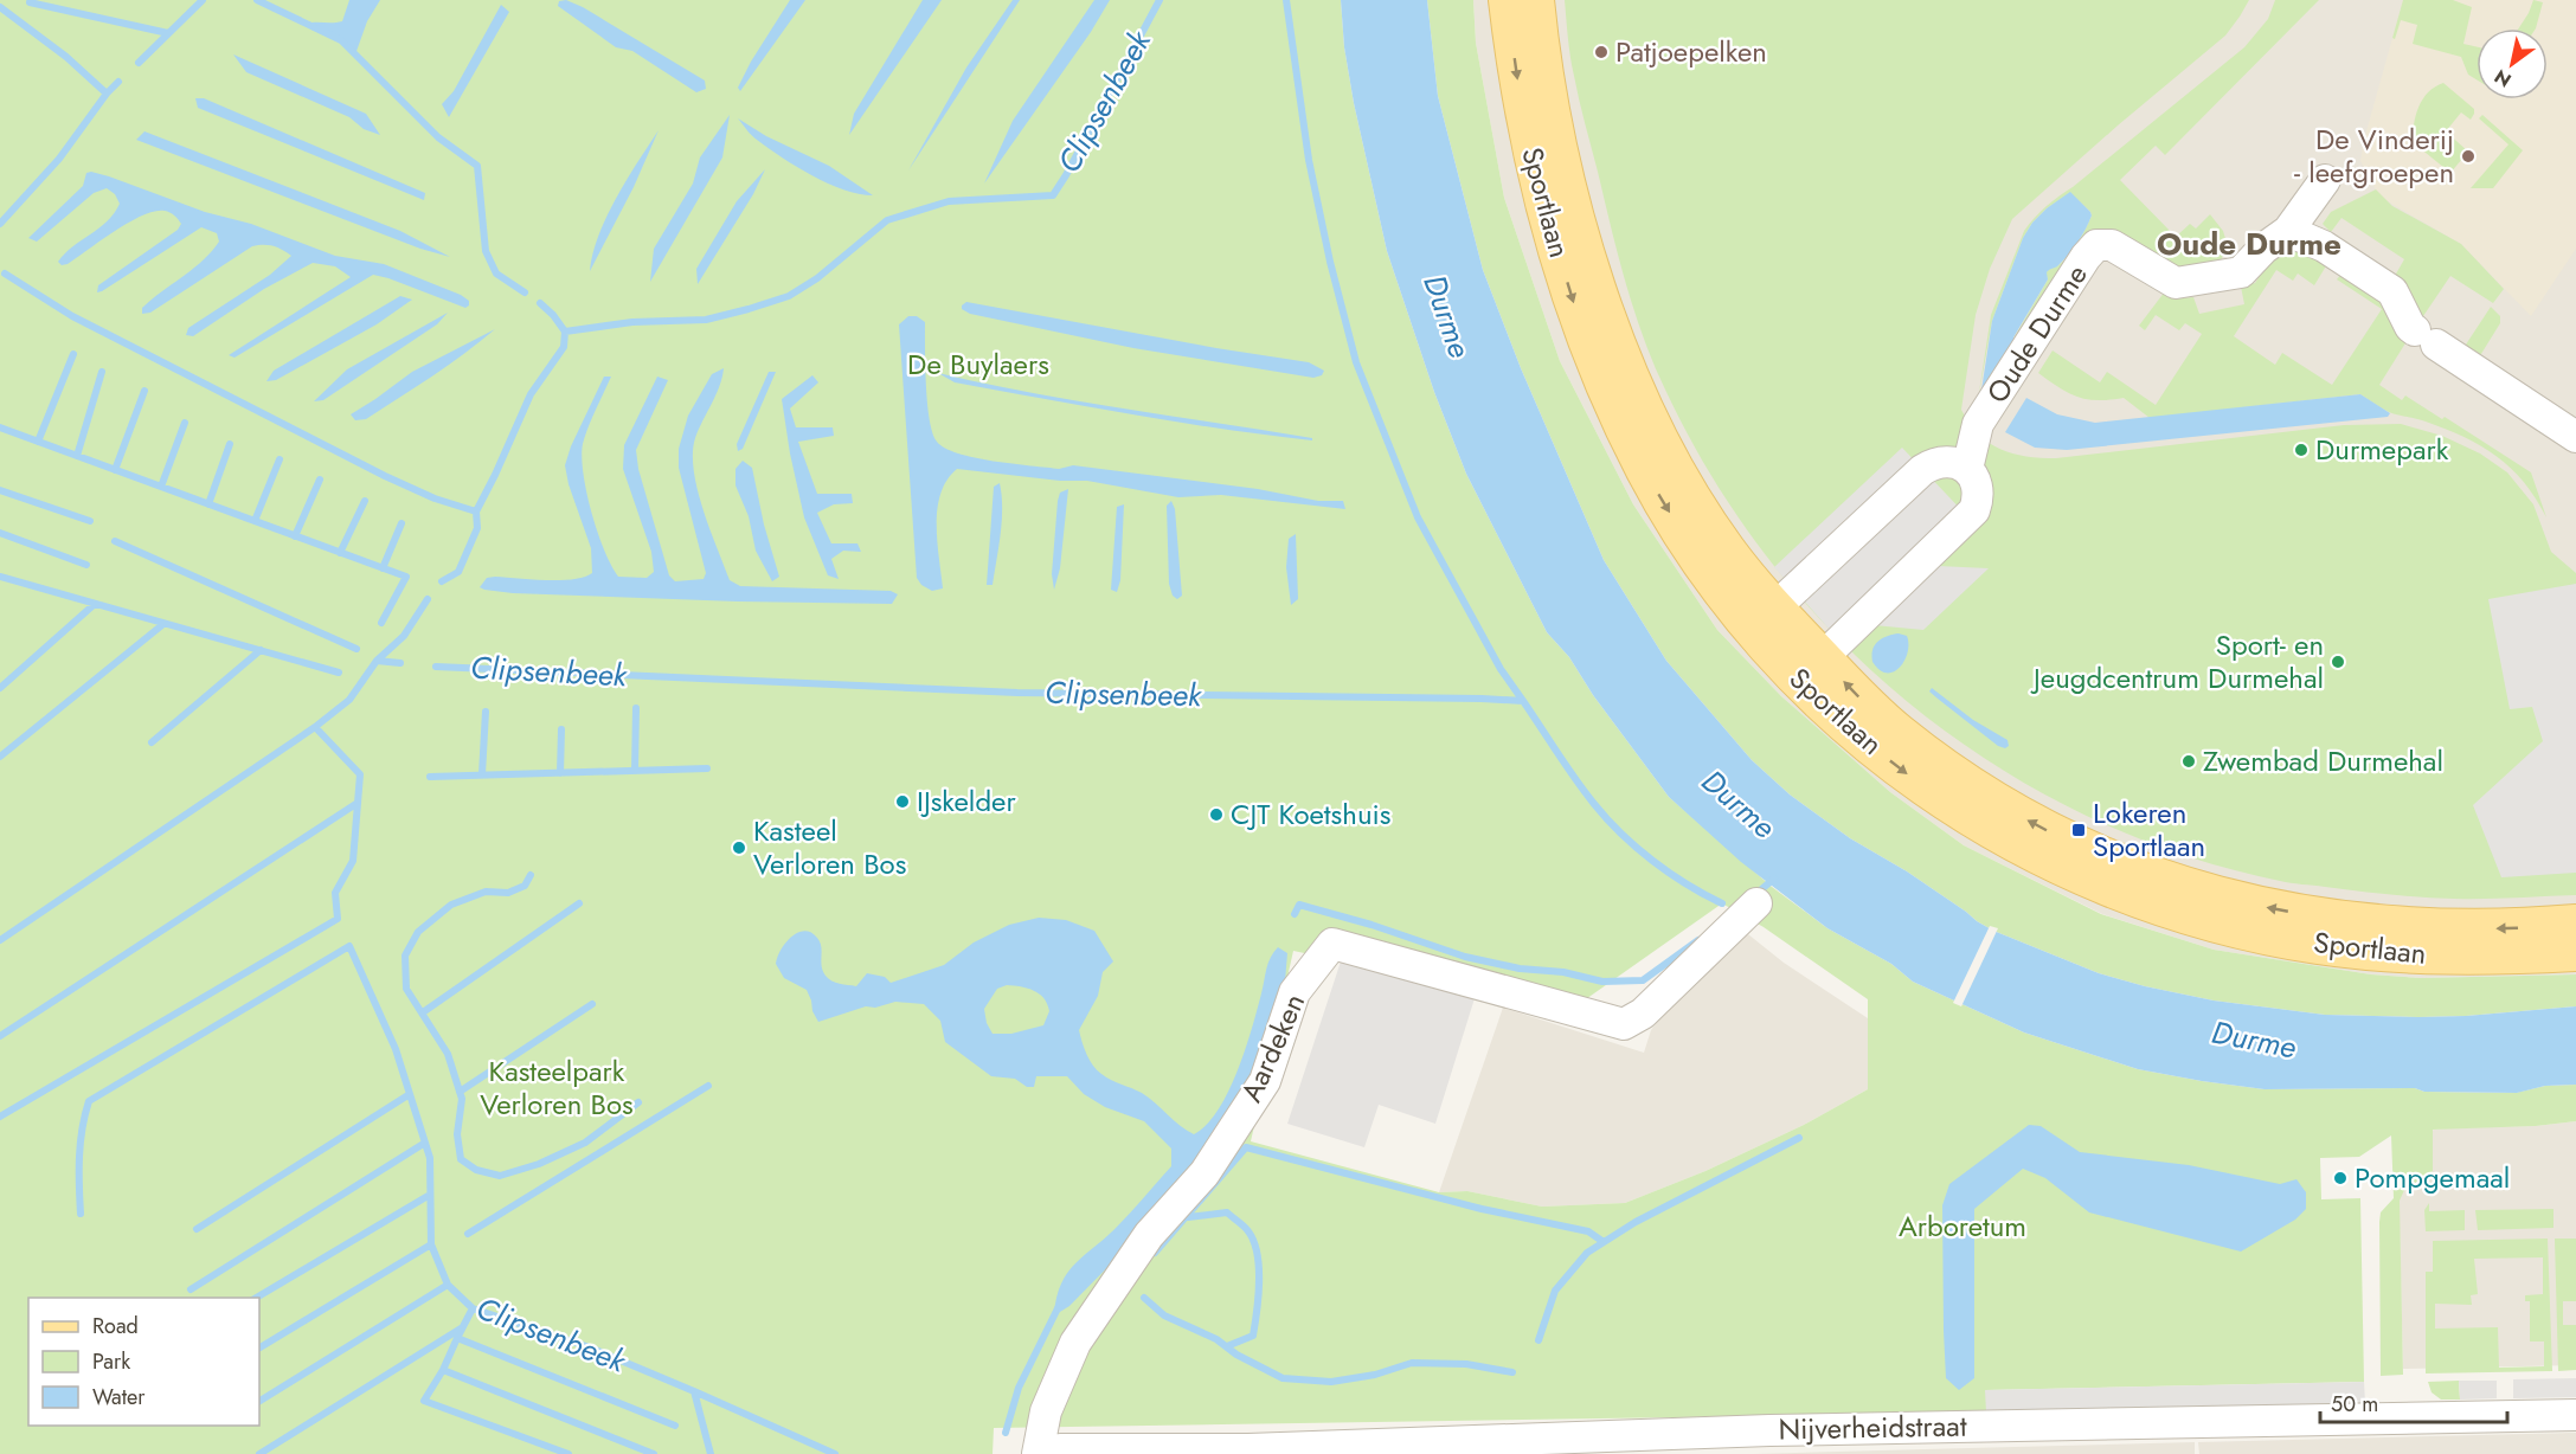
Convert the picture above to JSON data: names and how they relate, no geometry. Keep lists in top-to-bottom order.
{
  "streets": {
    "main road": ["Sportlaan"],
    "street": ["Oude Durme", "Aardeken", "Nijverheidstraat"]
  },
  "crossings": [
    ["Sportlaan", "Oude Durme"],
    ["Aardeken", "Nijverheidstraat"]
  ],
  "districts": ["Oude Durme"],
  "water": ["Clipsenbeek", "Durme"],
  "parks": ["De Buylaers", "Kasteelpark Verloren Bos", "Arboretum"],
  "places": {
    "other": [
      "Patjoepelken",
      "De Vinderij - leefgroepen",
      "Durmepark",
      "Sport- en Jeugdcentrum Durmehal",
      "Zwembad Durmehal",
      "IJskelder",
      "CJT Koetshuis",
      "Kasteel Verloren Bos",
      "Pompgemaal"
    ],
    "transit": ["Lokeren Sportlaan"]
  },
  "legend": ["Road", "Park", "Water"],
  "scale_bar": "50 m",
  "north": "bottom left"
}
